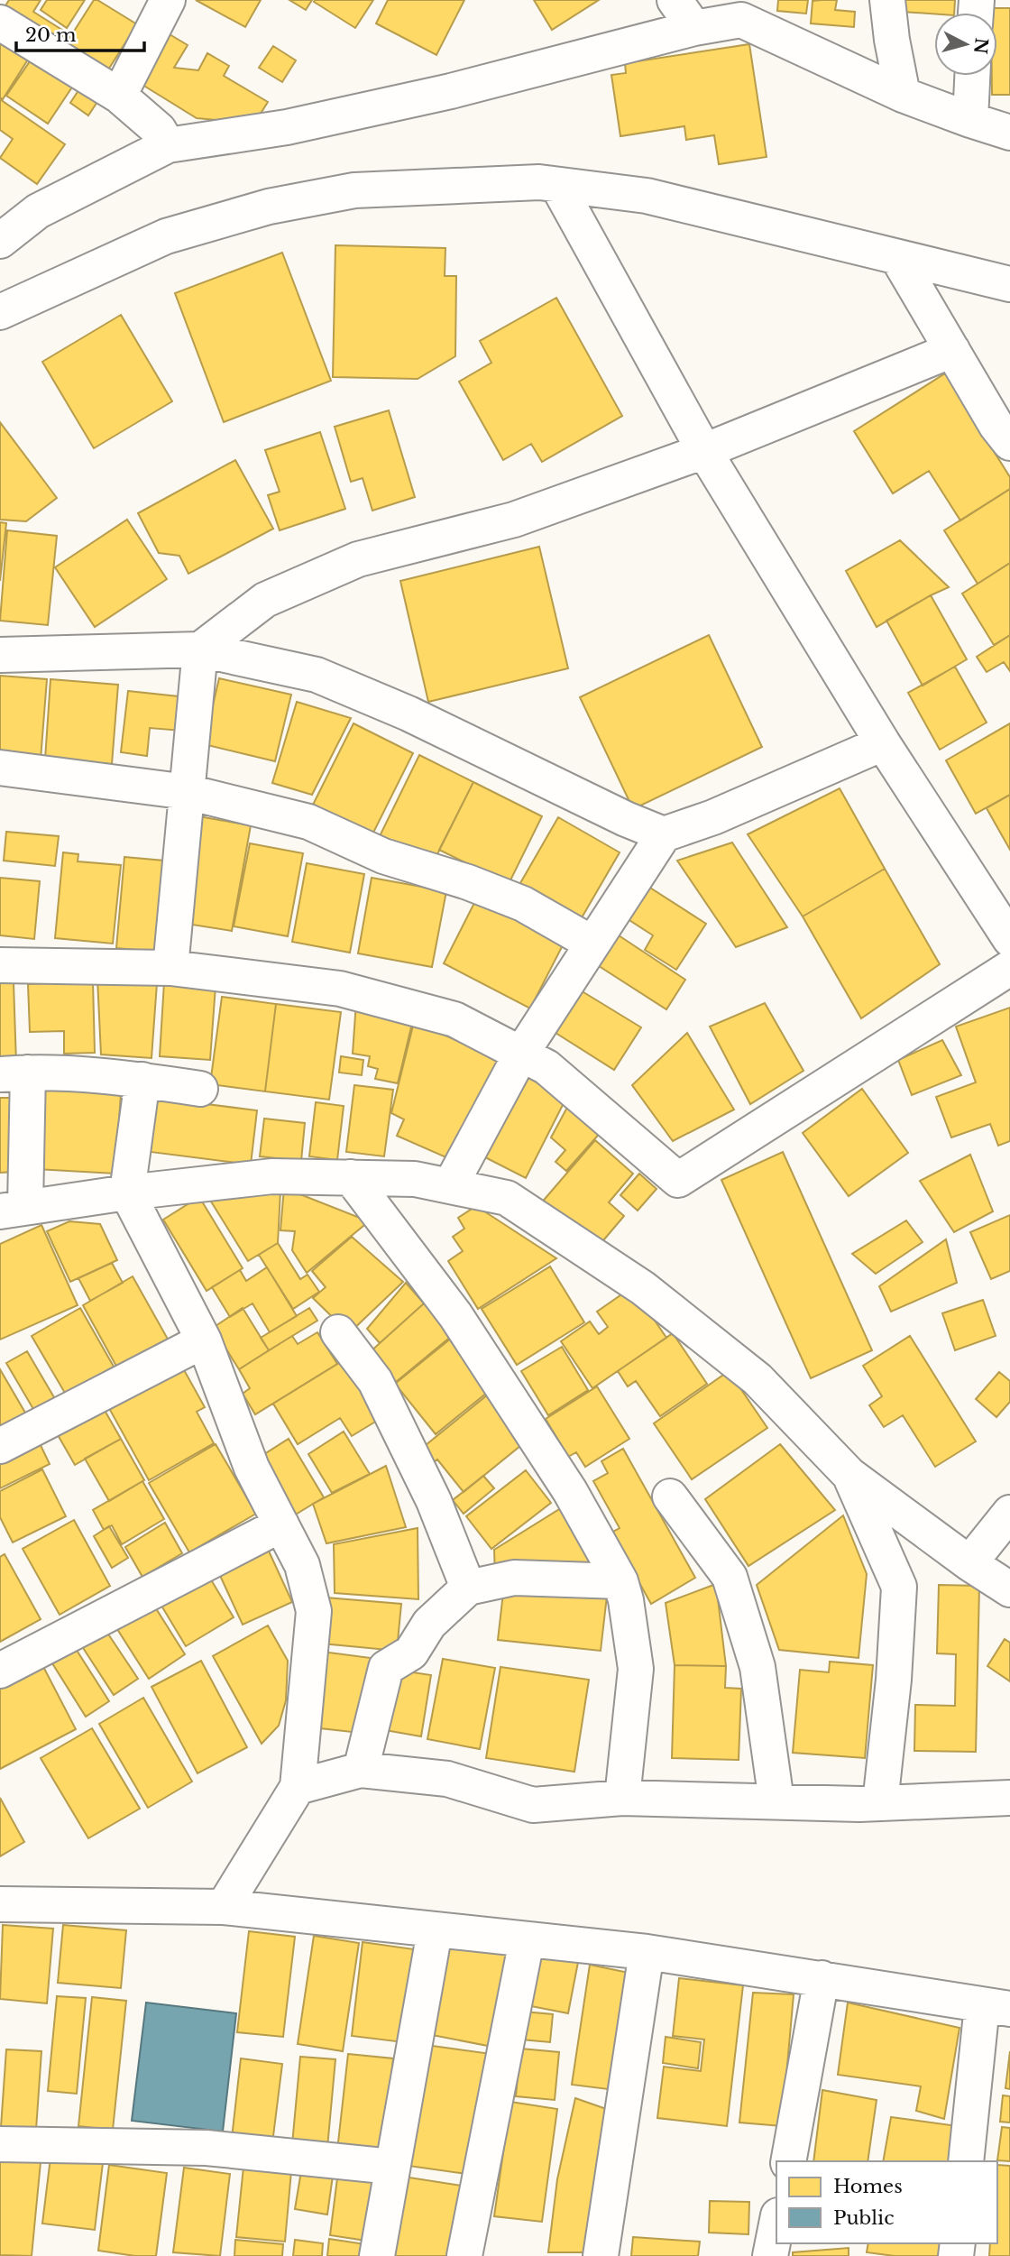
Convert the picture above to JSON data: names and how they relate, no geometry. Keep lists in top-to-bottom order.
{
  "legend": ["Homes", "Public"],
  "scale_bar": "20 m",
  "north": "right"
}
